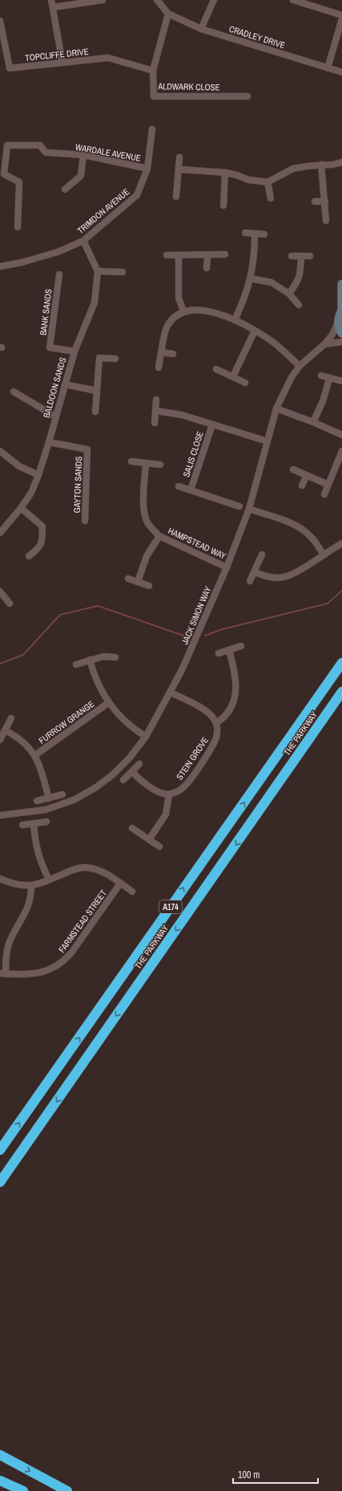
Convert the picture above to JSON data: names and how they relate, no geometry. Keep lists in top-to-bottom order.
{
  "streets": {
    "highway": ["THE PARKWAY", "A174"],
    "street": [
      "CRADLEY DRIVE",
      "TOPCLIFFE DRIVE",
      "ALDWARK CLOSE",
      "WARDALE AVENUE",
      "TRIMDON AVENUE",
      "BANK SANDS",
      "BALDOON SANDS",
      "SALIS CLOSE",
      "GAYTON SANDS",
      "HAMPSTEAD WAY",
      "JACK SIMON WAY",
      "FURROW GRANGE",
      "STEIN GROVE",
      "FARMSTEAD STREET"
    ]
  },
  "crossings": [
    ["TOPCLIFFE DRIVE", "ALDWARK CLOSE"],
    ["WARDALE AVENUE", "TRIMDON AVENUE"],
    ["BANK SANDS", "BALDOON SANDS"],
    ["BALDOON SANDS", "GAYTON SANDS"],
    ["HAMPSTEAD WAY", "JACK SIMON WAY"],
    ["JACK SIMON WAY", "FURROW GRANGE"]
  ],
  "scale_bar": "100 m"
}
